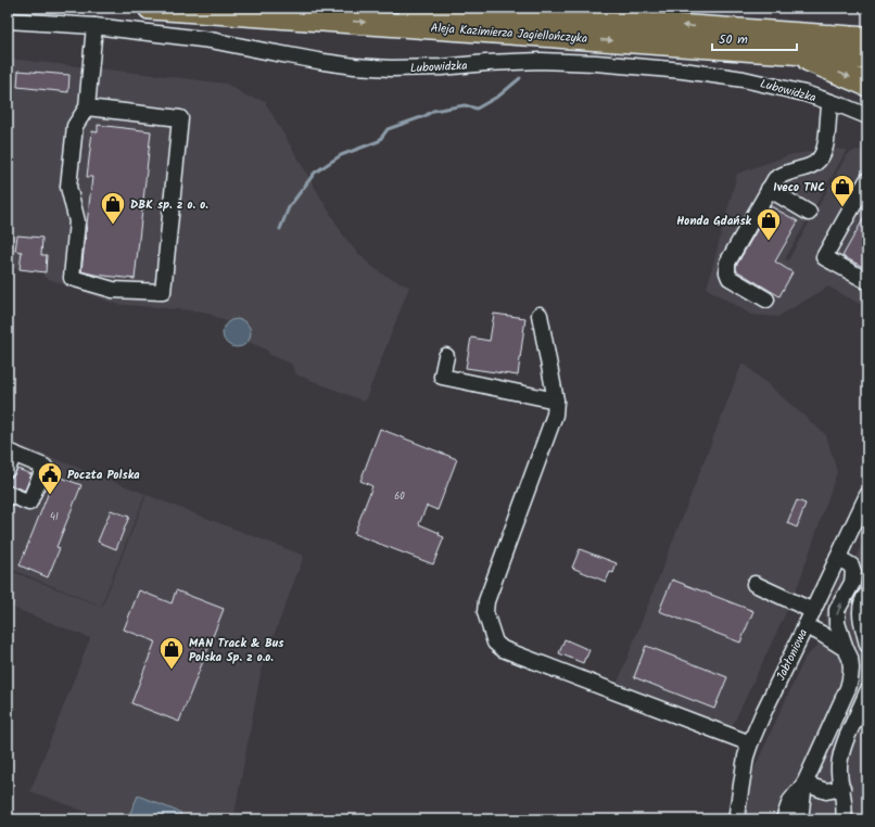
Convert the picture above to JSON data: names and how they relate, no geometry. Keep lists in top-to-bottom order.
{
  "streets": {
    "highway": ["Aleja Kazimierza Jagiellończyka"],
    "street": ["Lubowidzka", "Jabłoniowa"]
  },
  "places": {
    "shop": [
      "Iveco TNC",
      "DBK sp. z o. o.",
      "Honda Gdańsk",
      "MAN Track & Bus Polska Sp. z o.o."
    ],
    "public building": ["Poczta Polska"]
  },
  "house_numbers": ["60", "41"],
  "scale_bar": "50 m"
}
